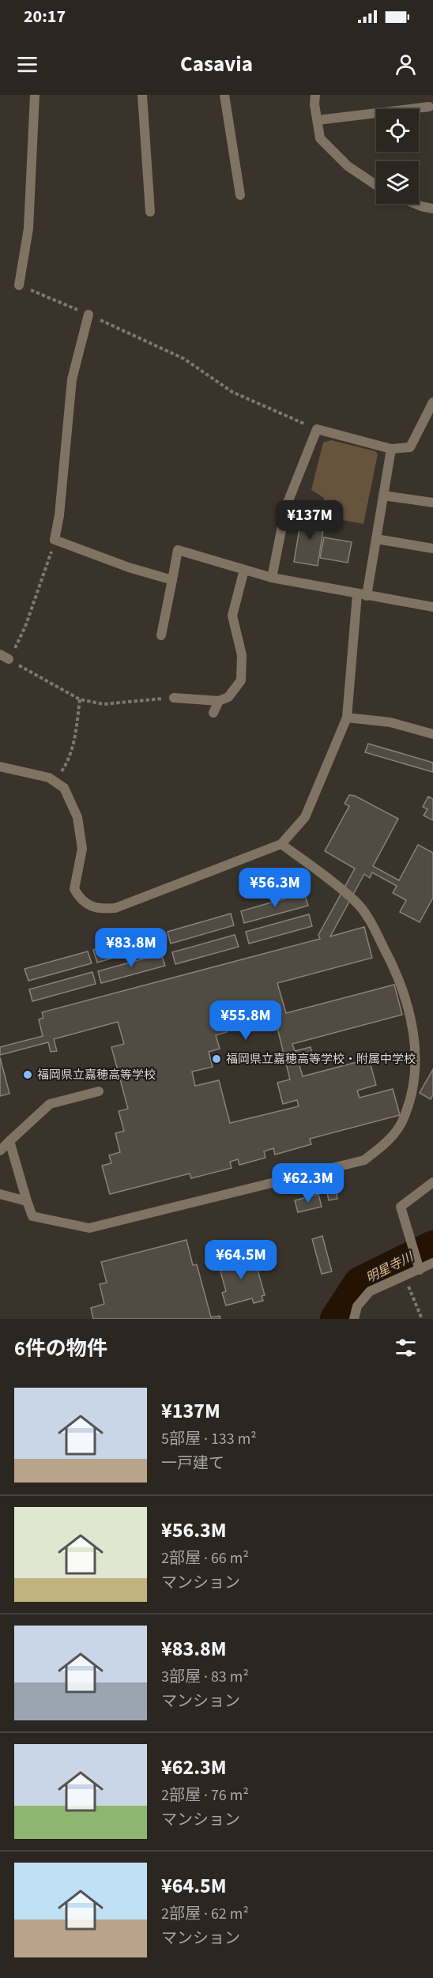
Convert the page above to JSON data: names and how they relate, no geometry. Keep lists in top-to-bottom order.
{
  "water": ["明星寺川"],
  "places": ["福岡県立嘉穂高等学校・附属中学校", "福岡県立嘉穂高等学校"],
  "page": {
    "status": "20:17",
    "header": "Casavia",
    "price": [
      "¥137M",
      "¥56.3M",
      "¥83.8M",
      "¥55.8M",
      "¥62.3M",
      "¥64.5M"
    ],
    "heading": "6件の物件",
    "list": [
      {
        "name": "¥137M",
        "note": "5部屋 · 133 m² · 一戸建て"
      },
      {
        "name": "¥56.3M",
        "note": "2部屋 · 66 m² · マンション"
      },
      {
        "name": "¥83.8M",
        "note": "3部屋 · 83 m² · マンション"
      },
      {
        "name": "¥62.3M",
        "note": "2部屋 · 76 m² · マンション"
      },
      {
        "name": "¥64.5M",
        "note": "2部屋 · 62 m² · マンション"
      }
    ]
  }
}
